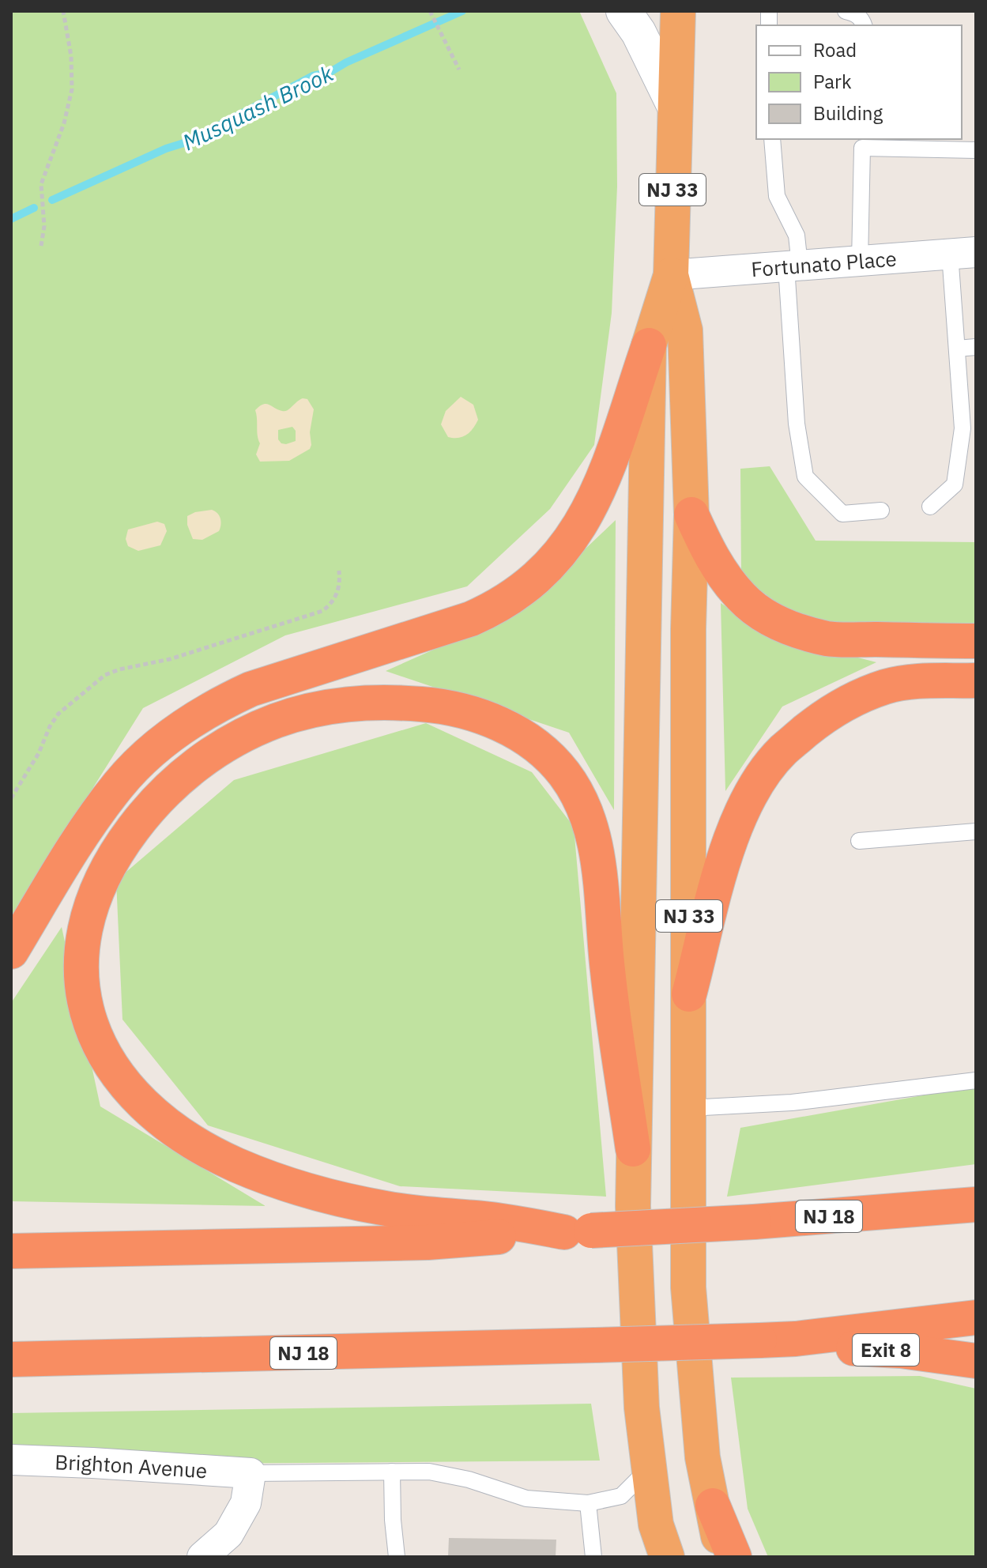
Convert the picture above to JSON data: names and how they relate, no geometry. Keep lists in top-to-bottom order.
{
  "streets": {
    "highway": ["NJ 33", "NJ 18", "Exit 8"],
    "street": ["Fortunato Place", "Brighton Avenue"]
  },
  "crossings": [
    ["NJ 33", "Fortunato Place"],
    ["NJ 18", "Exit 8"]
  ],
  "water": ["Musquash Brook"],
  "legend": ["Road", "Park", "Building"]
}
